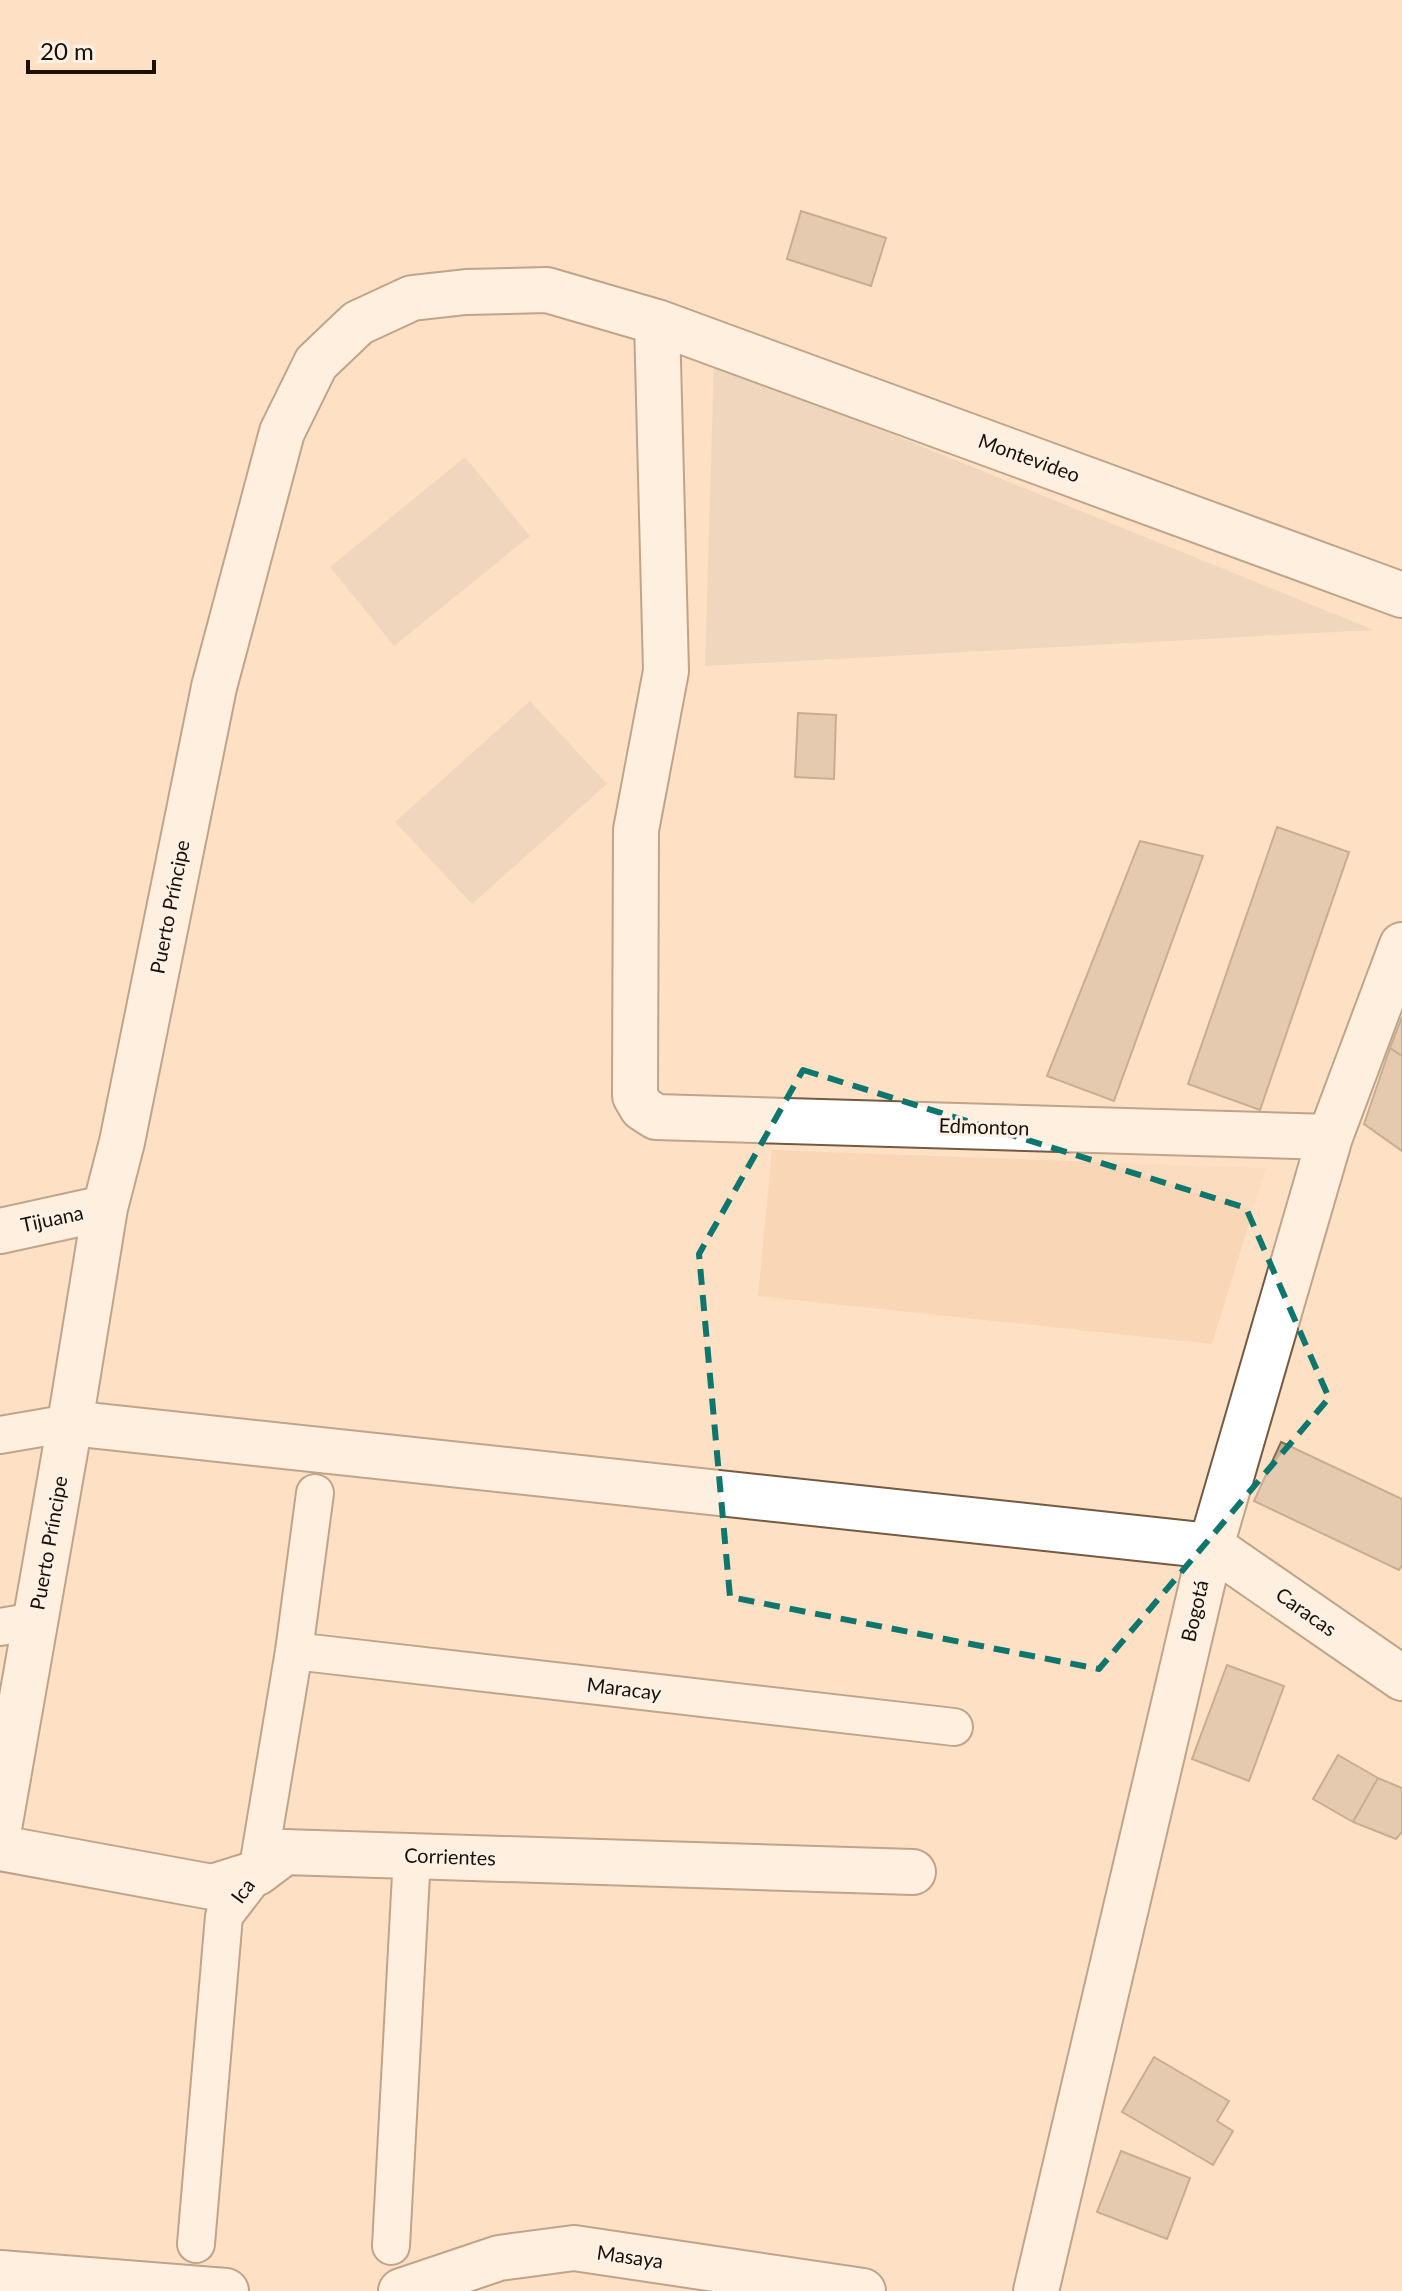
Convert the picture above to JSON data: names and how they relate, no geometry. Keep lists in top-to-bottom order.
{
  "streets": {
    "street": [
      "Montevideo",
      "Puerto Príncipe",
      "Edmonton",
      "Tijuana",
      "Bogotá",
      "Caracas",
      "Maracay",
      "Corrientes",
      "Ica",
      "Masaya"
    ]
  },
  "crossings": [
    ["Montevideo", "Puerto Príncipe"],
    ["Montevideo", "Edmonton"],
    ["Puerto Príncipe", "Edmonton"],
    ["Puerto Príncipe", "Tijuana"],
    ["Edmonton", "Bogotá"],
    ["Bogotá", "Caracas"],
    ["Maracay", "Ica"],
    ["Corrientes", "Ica"]
  ],
  "scale_bar": "20 m"
}
